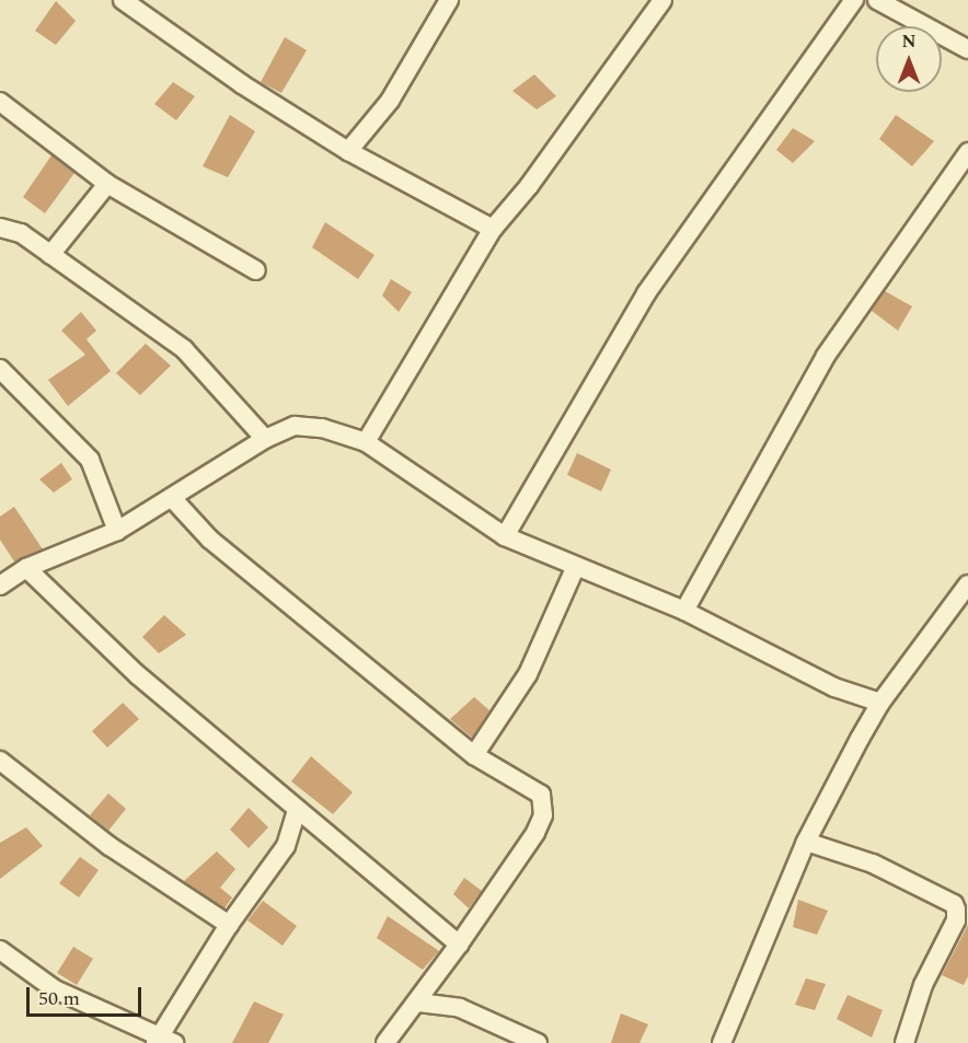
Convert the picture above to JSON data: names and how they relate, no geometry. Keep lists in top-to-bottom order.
{
  "scale_bar": "50 m",
  "north": "top"
}
